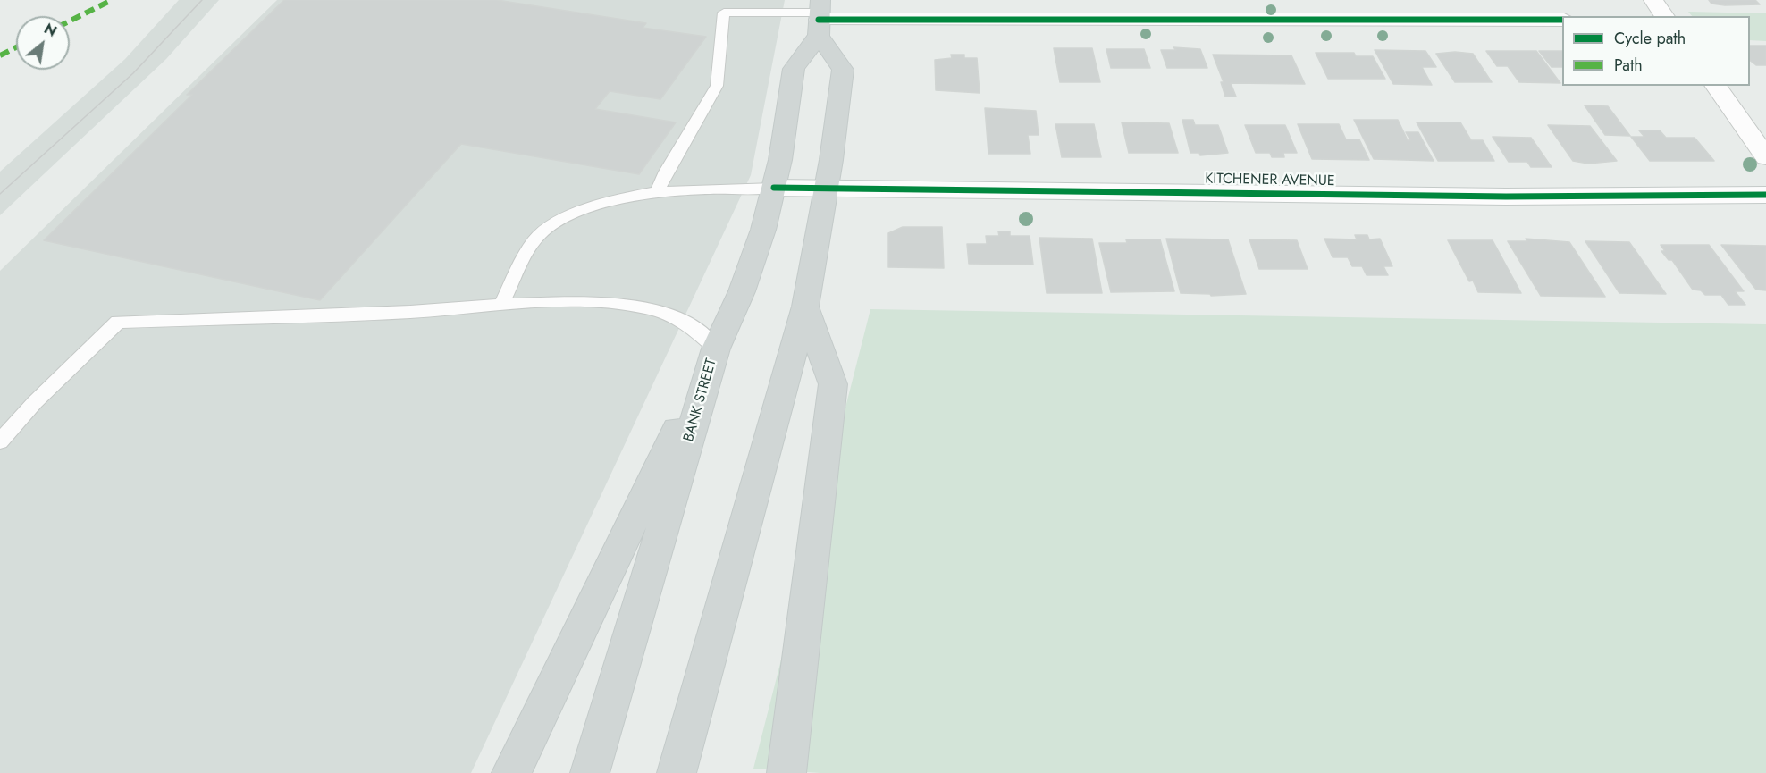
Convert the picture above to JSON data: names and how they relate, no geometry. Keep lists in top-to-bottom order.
{
  "streets": {
    "main road": ["BANK STREET"],
    "street": ["KITCHENER AVENUE"]
  },
  "crossings": [
    ["KITCHENER AVENUE", "BANK STREET"]
  ],
  "legend": ["Cycle path", "Path"],
  "north": "top right"
}
